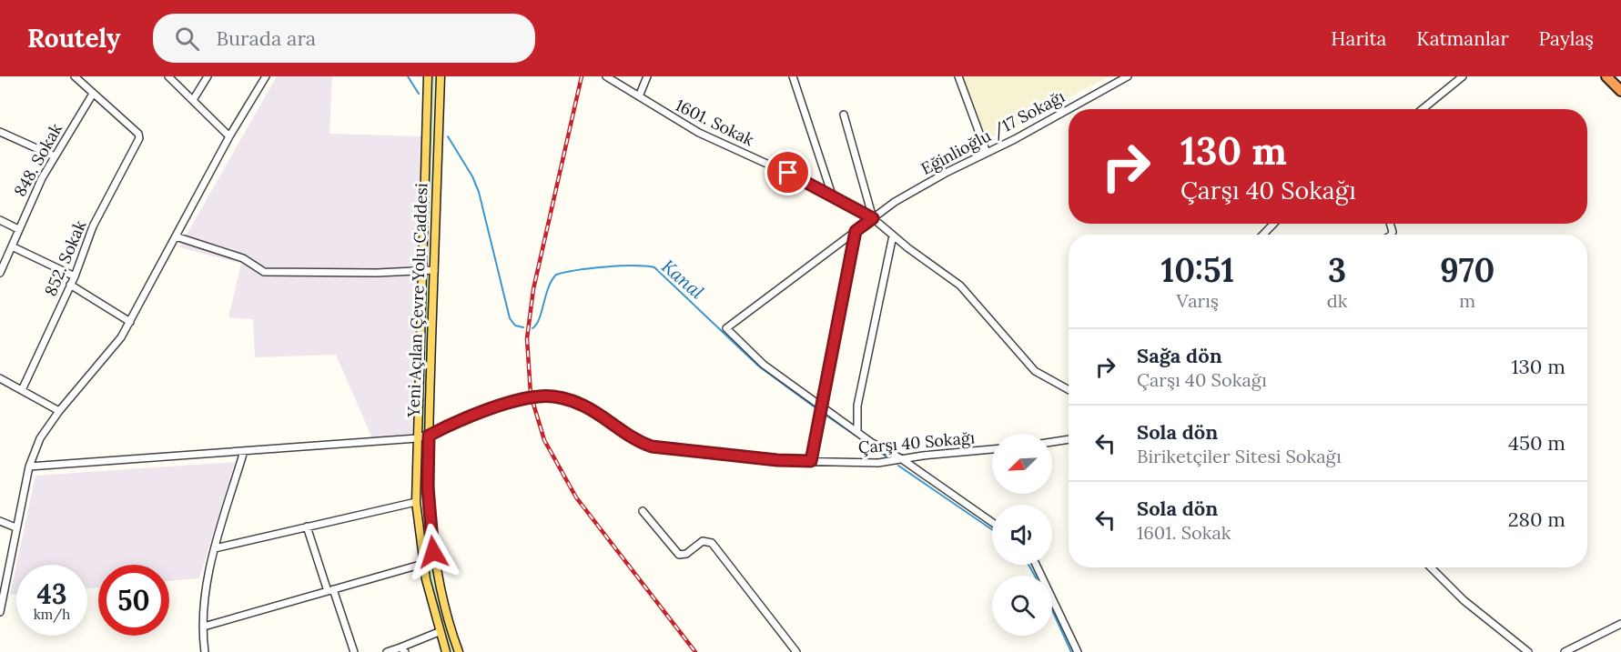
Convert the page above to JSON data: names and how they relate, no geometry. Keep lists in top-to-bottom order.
{
  "streets": {
    "main road": ["Yeni Açılan Çevre Yolu Caddesi"],
    "street": [
      "1601. Sokak",
      "Eğinlioğlu /17 Sokağı",
      "848. Sokak",
      "852. Sokak",
      "Çarşı 40 Sokağı"
    ]
  },
  "crossings": [
    ["1601. Sokak", "Eğinlioğlu /17 Sokağı"],
    ["848. Sokak", "852. Sokak"],
    ["Yeni Açılan Çevre Yolu Caddesi", "Çarşı 40 Sokağı"]
  ],
  "water": ["Kanal"],
  "north": "bottom left",
  "page": {
    "header": "Routely",
    "search": "Burada ara",
    "nav": ["Harita", "Katmanlar", "Paylaş"],
    "turn": ["130 m", "Çarşı 40 Sokağı"],
    "eta": [
      "10:51",
      "Varış",
      "3",
      "dk",
      "970",
      "m"
    ],
    "list": [
      {
        "name": "Sağa dön",
        "note": "Çarşı 40 Sokağı",
        "value": "130 m"
      },
      {
        "name": "Sola dön",
        "note": "Biriketçiler Sitesi Sokağı",
        "value": "450 m"
      },
      {
        "name": "Sola dön",
        "note": "1601. Sokak",
        "value": "280 m"
      }
    ],
    "speed": "43 km/h",
    "limit": "50"
  }
}
